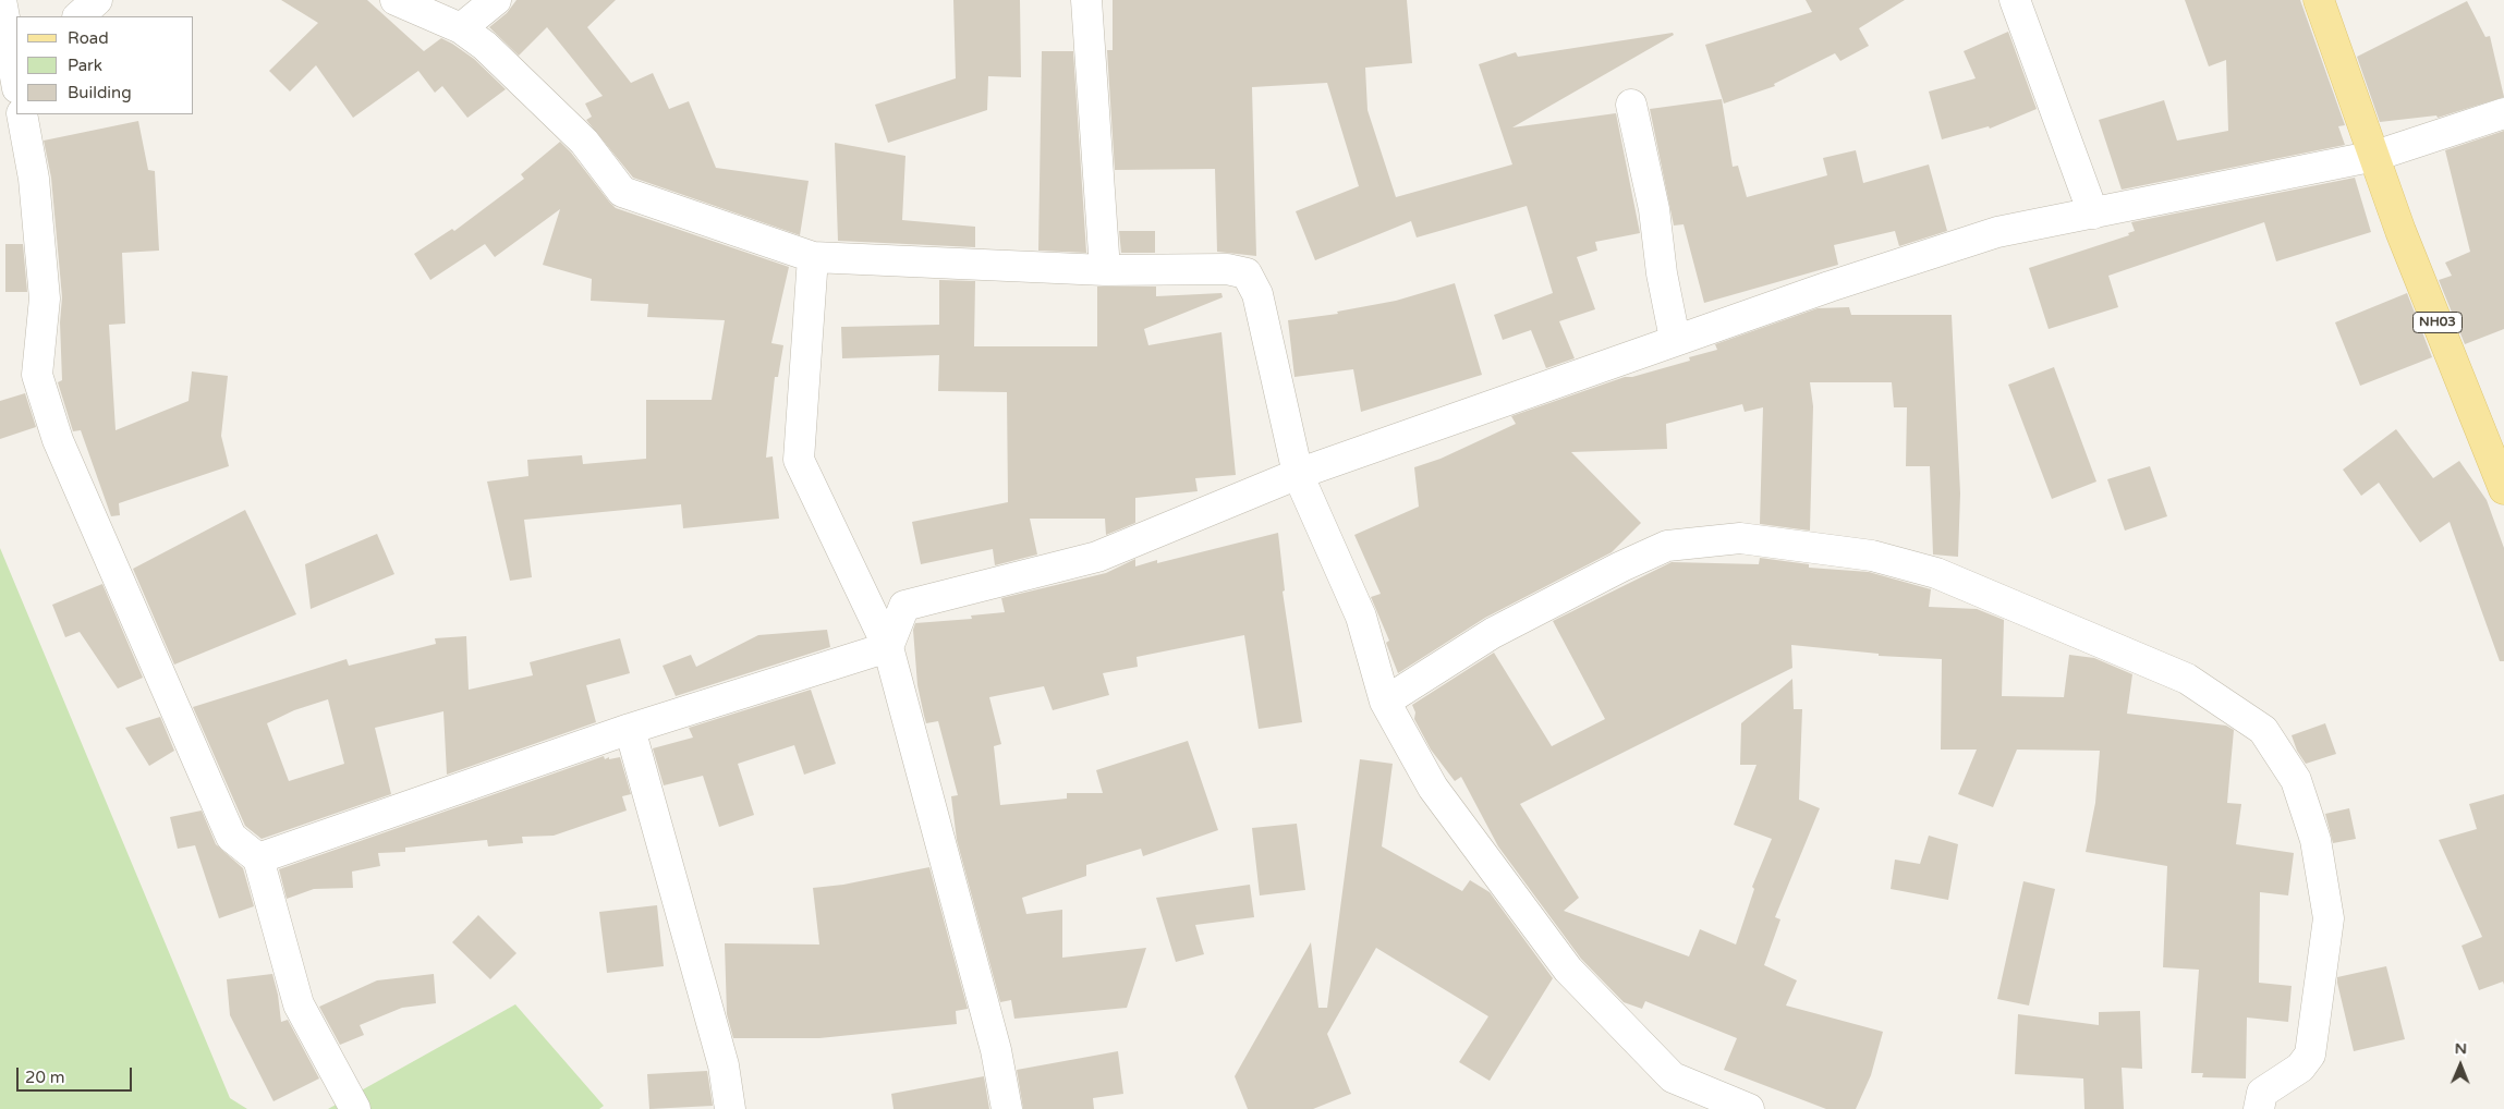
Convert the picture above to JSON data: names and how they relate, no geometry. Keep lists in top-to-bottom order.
{
  "streets": {
    "main road": ["NH03"]
  },
  "legend": ["Road", "Park", "Building"],
  "scale_bar": "20 m",
  "north": "top"
}
